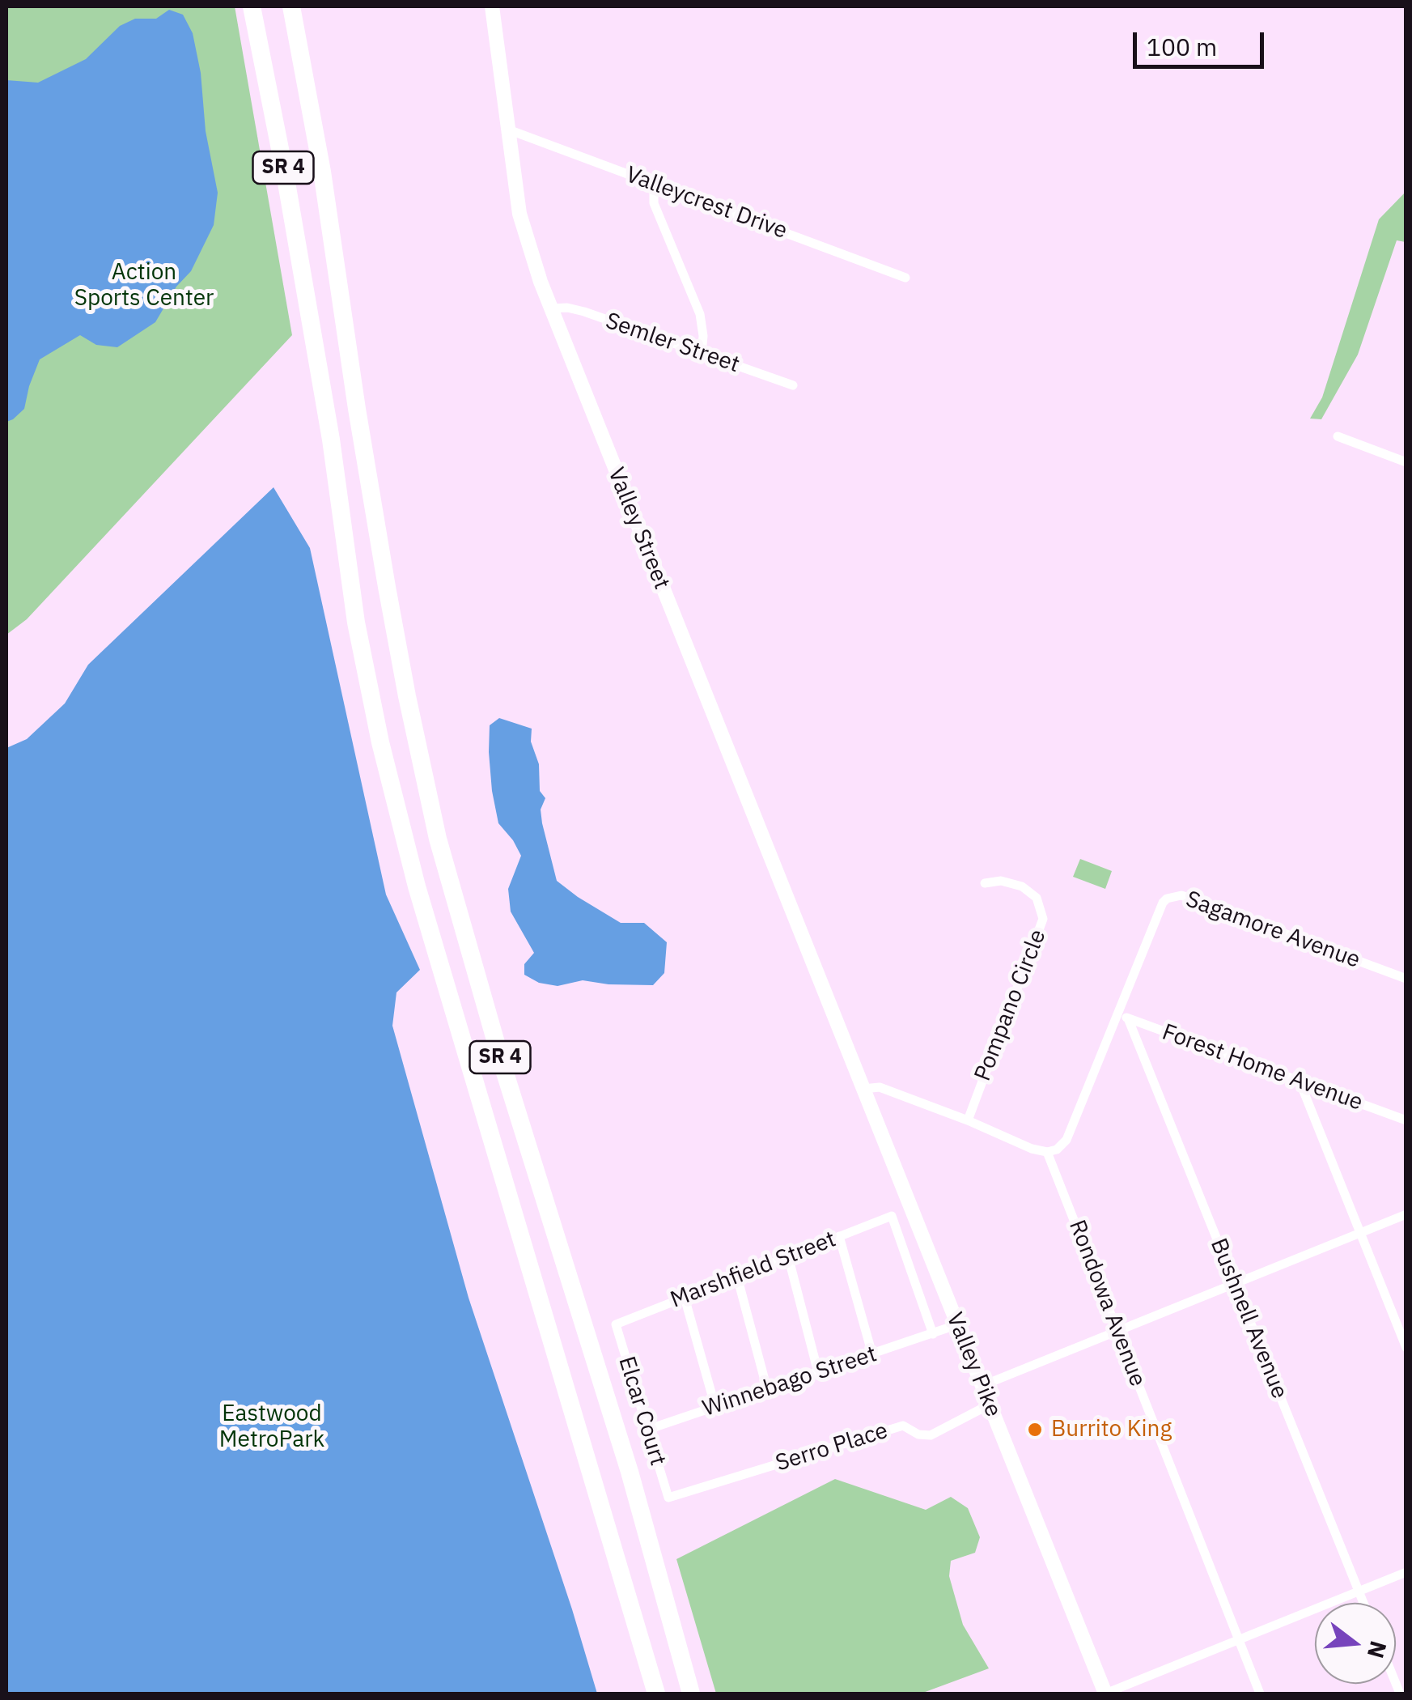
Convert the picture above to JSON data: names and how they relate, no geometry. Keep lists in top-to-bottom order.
{
  "streets": {
    "highway": ["SR 4"],
    "street": [
      "Valleycrest Drive",
      "Semler Street",
      "Valley Street",
      "Sagamore Avenue",
      "Pompano Circle",
      "Forest Home Avenue",
      "Marshfield Street",
      "Rondowa Avenue",
      "Bushnell Avenue",
      "Valley Pike",
      "Winnebago Street",
      "Elcar Court",
      "Serro Place"
    ]
  },
  "crossings": [
    ["Valleycrest Drive", "Valley Street"],
    ["Semler Street", "Valley Street"],
    ["Valley Street", "Valley Pike"],
    ["Sagamore Avenue", "Forest Home Avenue"],
    ["Sagamore Avenue", "Bushnell Avenue"],
    ["Forest Home Avenue", "Bushnell Avenue"],
    ["Marshfield Street", "Winnebago Street"],
    ["Marshfield Street", "Elcar Court"],
    ["Valley Pike", "Winnebago Street"],
    ["Valley Pike", "Serro Place"],
    ["Winnebago Street", "Elcar Court"],
    ["Elcar Court", "Serro Place"]
  ],
  "parks": ["Action Sports Center", "Eastwood MetroPark"],
  "places": ["Burrito King"],
  "scale_bar": "100 m",
  "north": "right"
}
